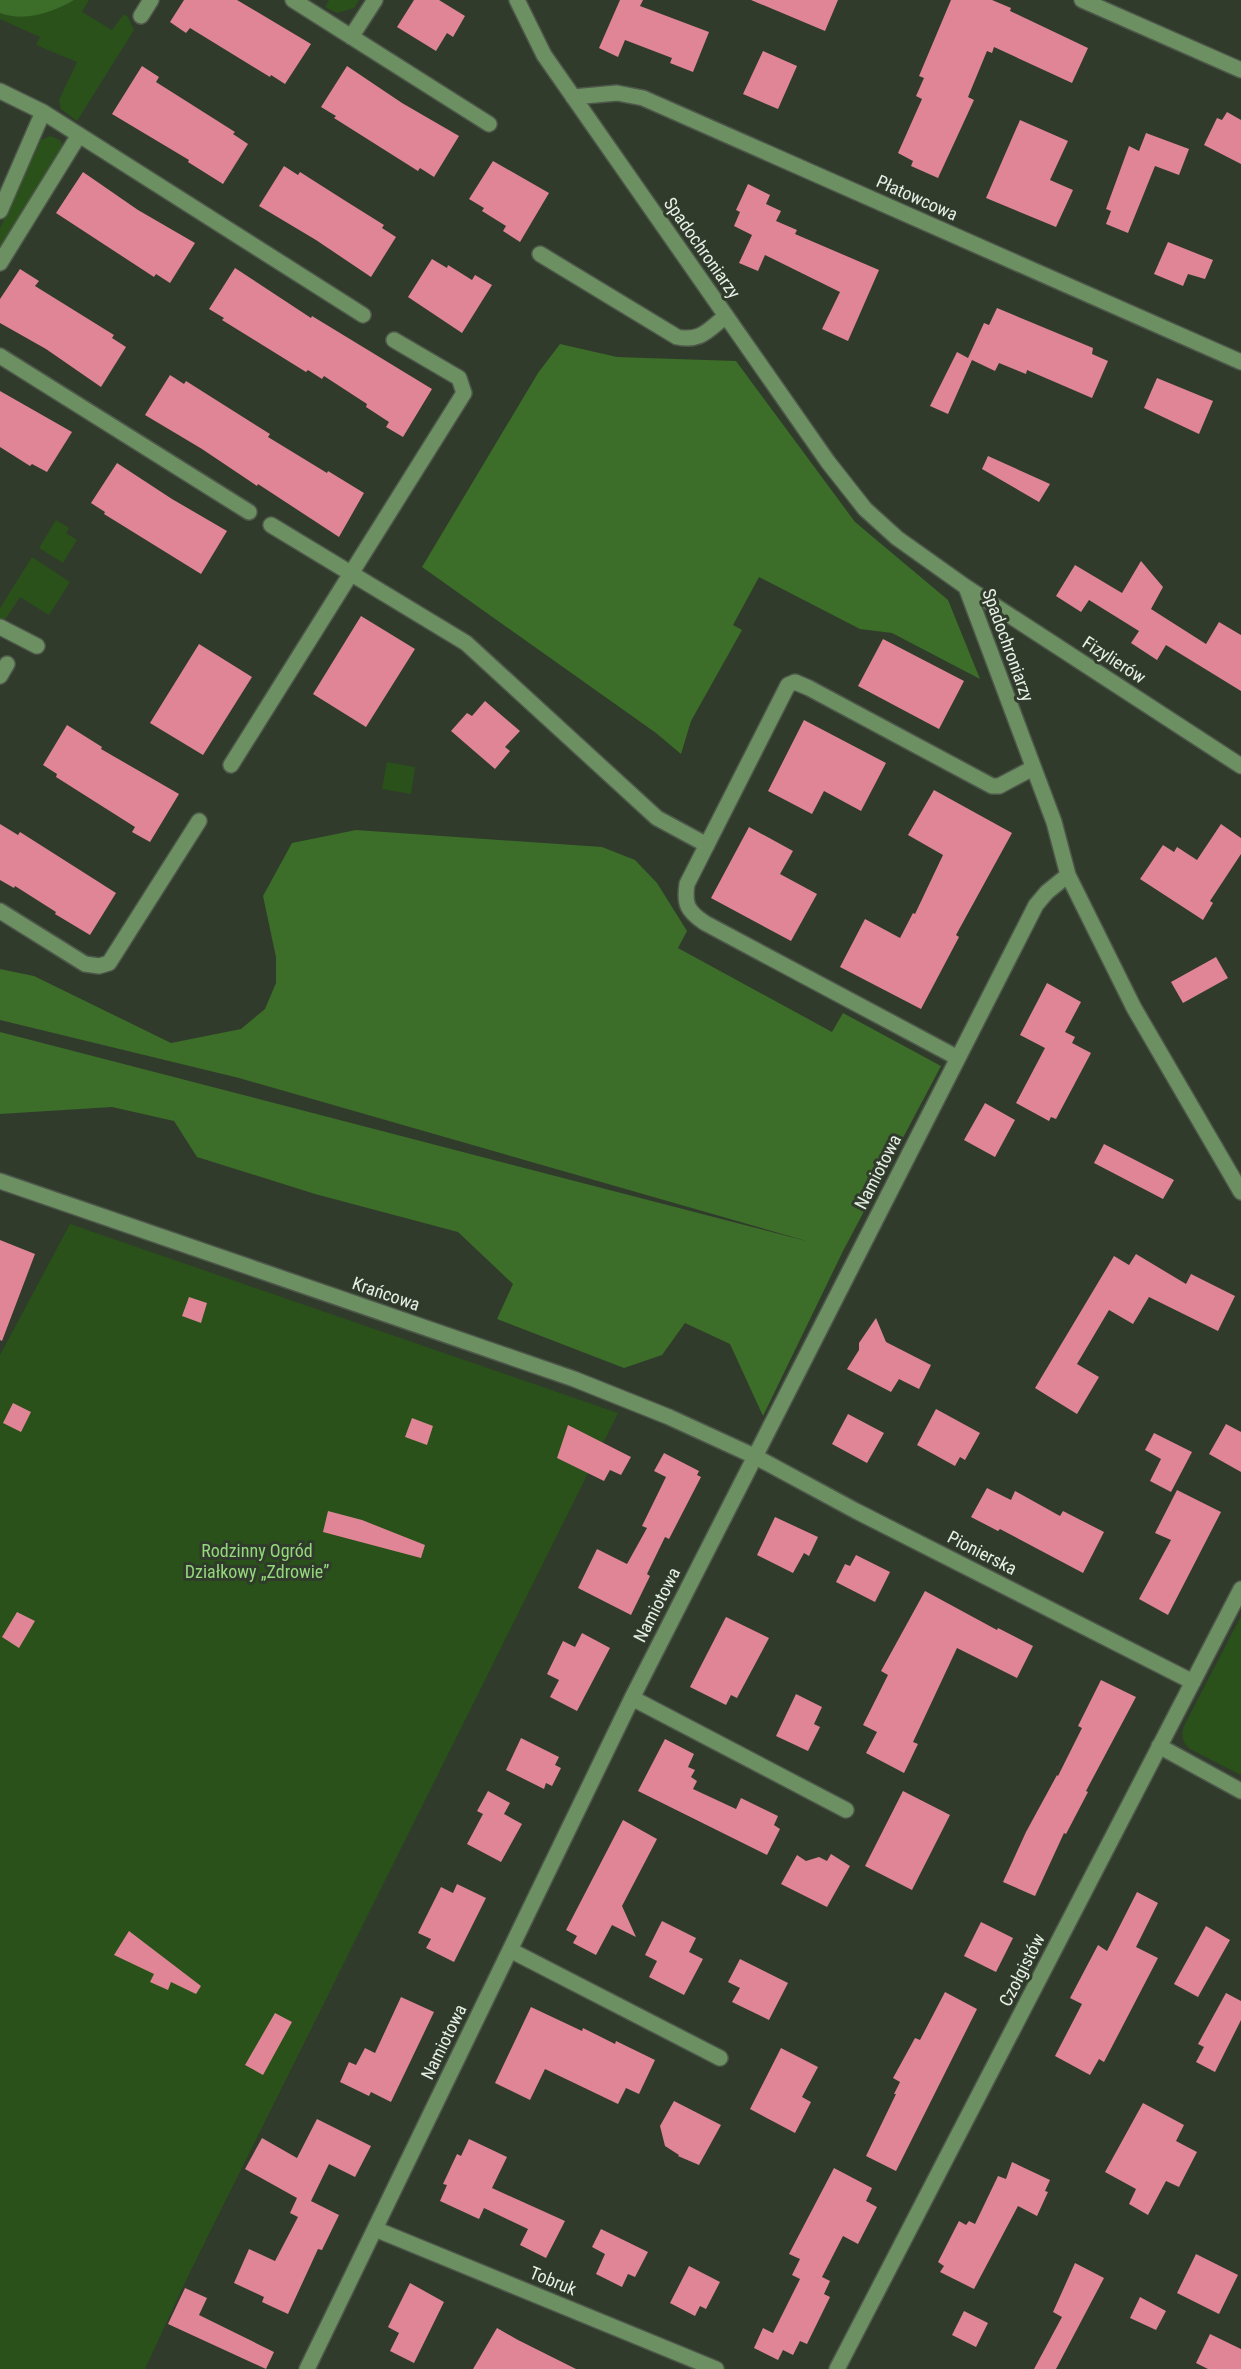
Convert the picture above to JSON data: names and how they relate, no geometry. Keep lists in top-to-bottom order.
{
  "streets": {
    "street": [
      "Płatowcowa",
      "Spadochroniarzy",
      "Fizylierów",
      "Namiotowa",
      "Krańcowa",
      "Pionierska",
      "Czołgistów",
      "Tobruk"
    ]
  },
  "crossings": [
    ["Płatowcowa", "Spadochroniarzy"],
    ["Spadochroniarzy", "Fizylierów"],
    ["Spadochroniarzy", "Namiotowa"],
    ["Namiotowa", "Krańcowa"],
    ["Namiotowa", "Pionierska"],
    ["Namiotowa", "Tobruk"],
    ["Krańcowa", "Pionierska"],
    ["Pionierska", "Czołgistów"]
  ],
  "parks": ["Rodzinny Ogród Działkowy „Zdrowie”"]
}
